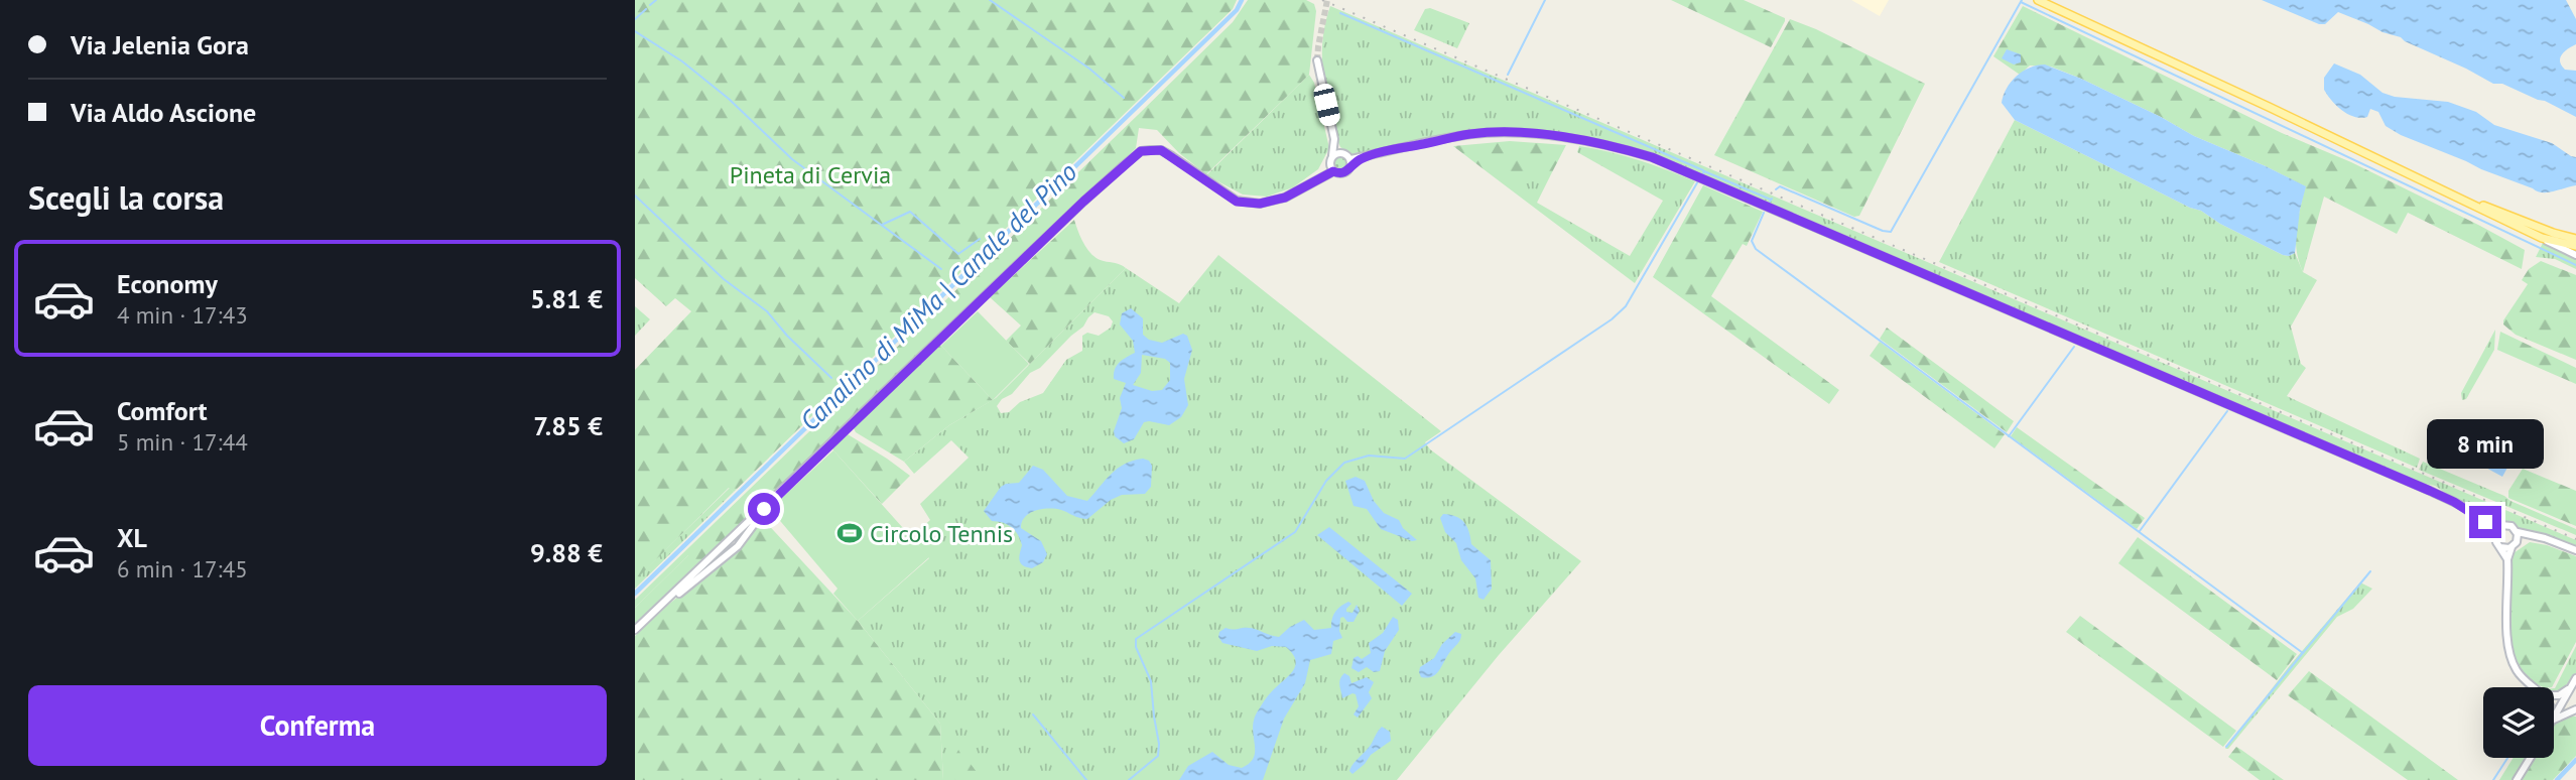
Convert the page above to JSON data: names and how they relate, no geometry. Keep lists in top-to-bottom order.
{
  "water": ["Canalino di MiMa | Canale del Pino"],
  "parks": ["Pineta di Cervia"],
  "places": {
    "sports": ["Circolo Tennis"]
  },
  "page": {
    "banner": ["Via Jelenia Gora", "Via Aldo Ascione"],
    "heading": "Scegli la corsa",
    "list": [
      {
        "name": "Economy",
        "note": "4 min · 17:43",
        "value": "5.81 €"
      },
      {
        "name": "Comfort",
        "note": "5 min · 17:44",
        "value": "7.85 €"
      },
      {
        "name": "XL",
        "note": "6 min · 17:45",
        "value": "9.88 €"
      }
    ],
    "bubble": "8 min",
    "buttons": "Conferma"
  }
}
